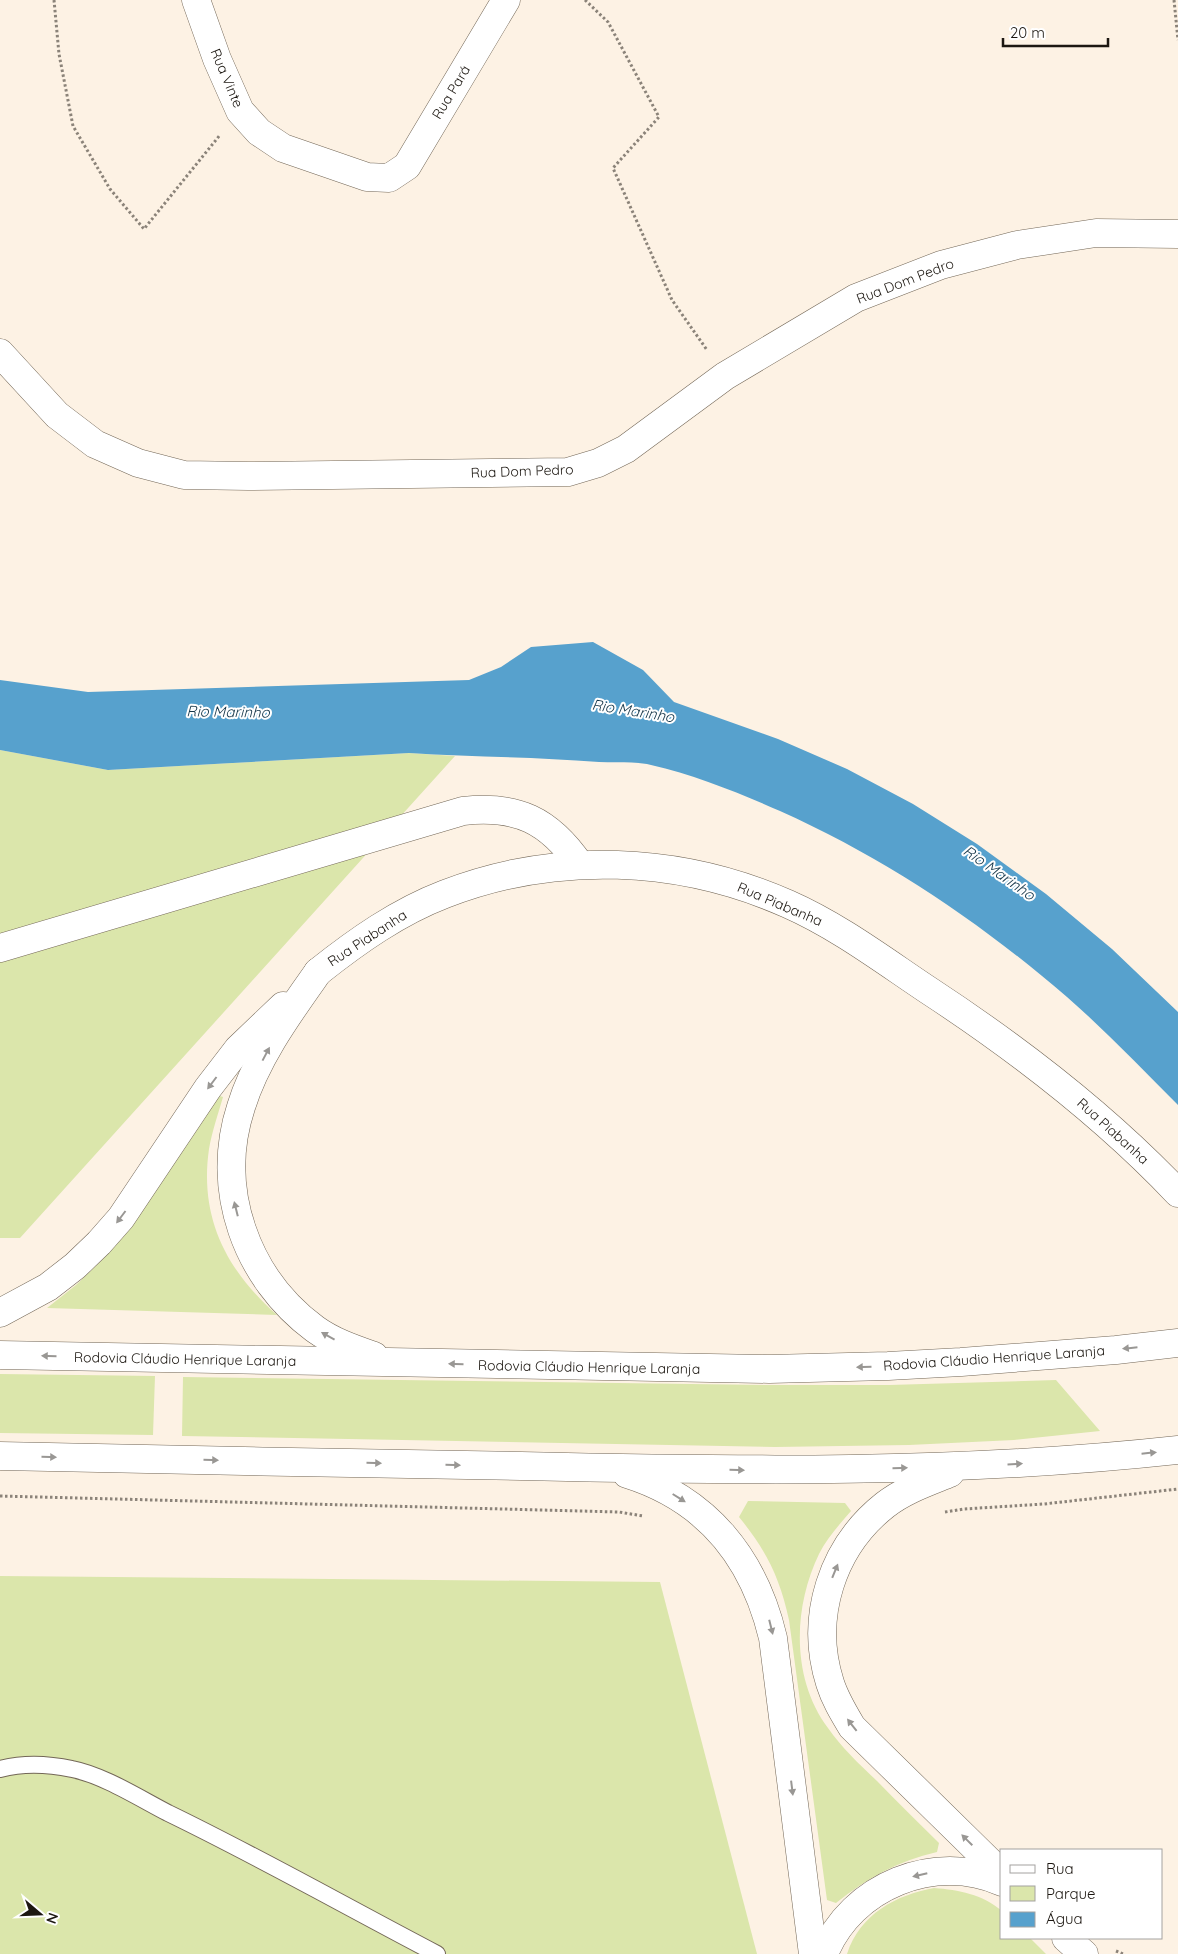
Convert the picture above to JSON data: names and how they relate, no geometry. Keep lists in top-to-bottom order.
{
  "streets": {
    "main road": [
      "Rua Vinte",
      "Rua Pará",
      "Rua Dom Pedro",
      "Rua Piabanha",
      "Rodovia Cláudio Henrique Laranja"
    ]
  },
  "crossings": [
    ["Rua Vinte", "Rua Pará"]
  ],
  "water": ["Rio Marinho"],
  "legend": ["Rua", "Parque", "Água"],
  "scale_bar": "20 m",
  "north": "right"
}
